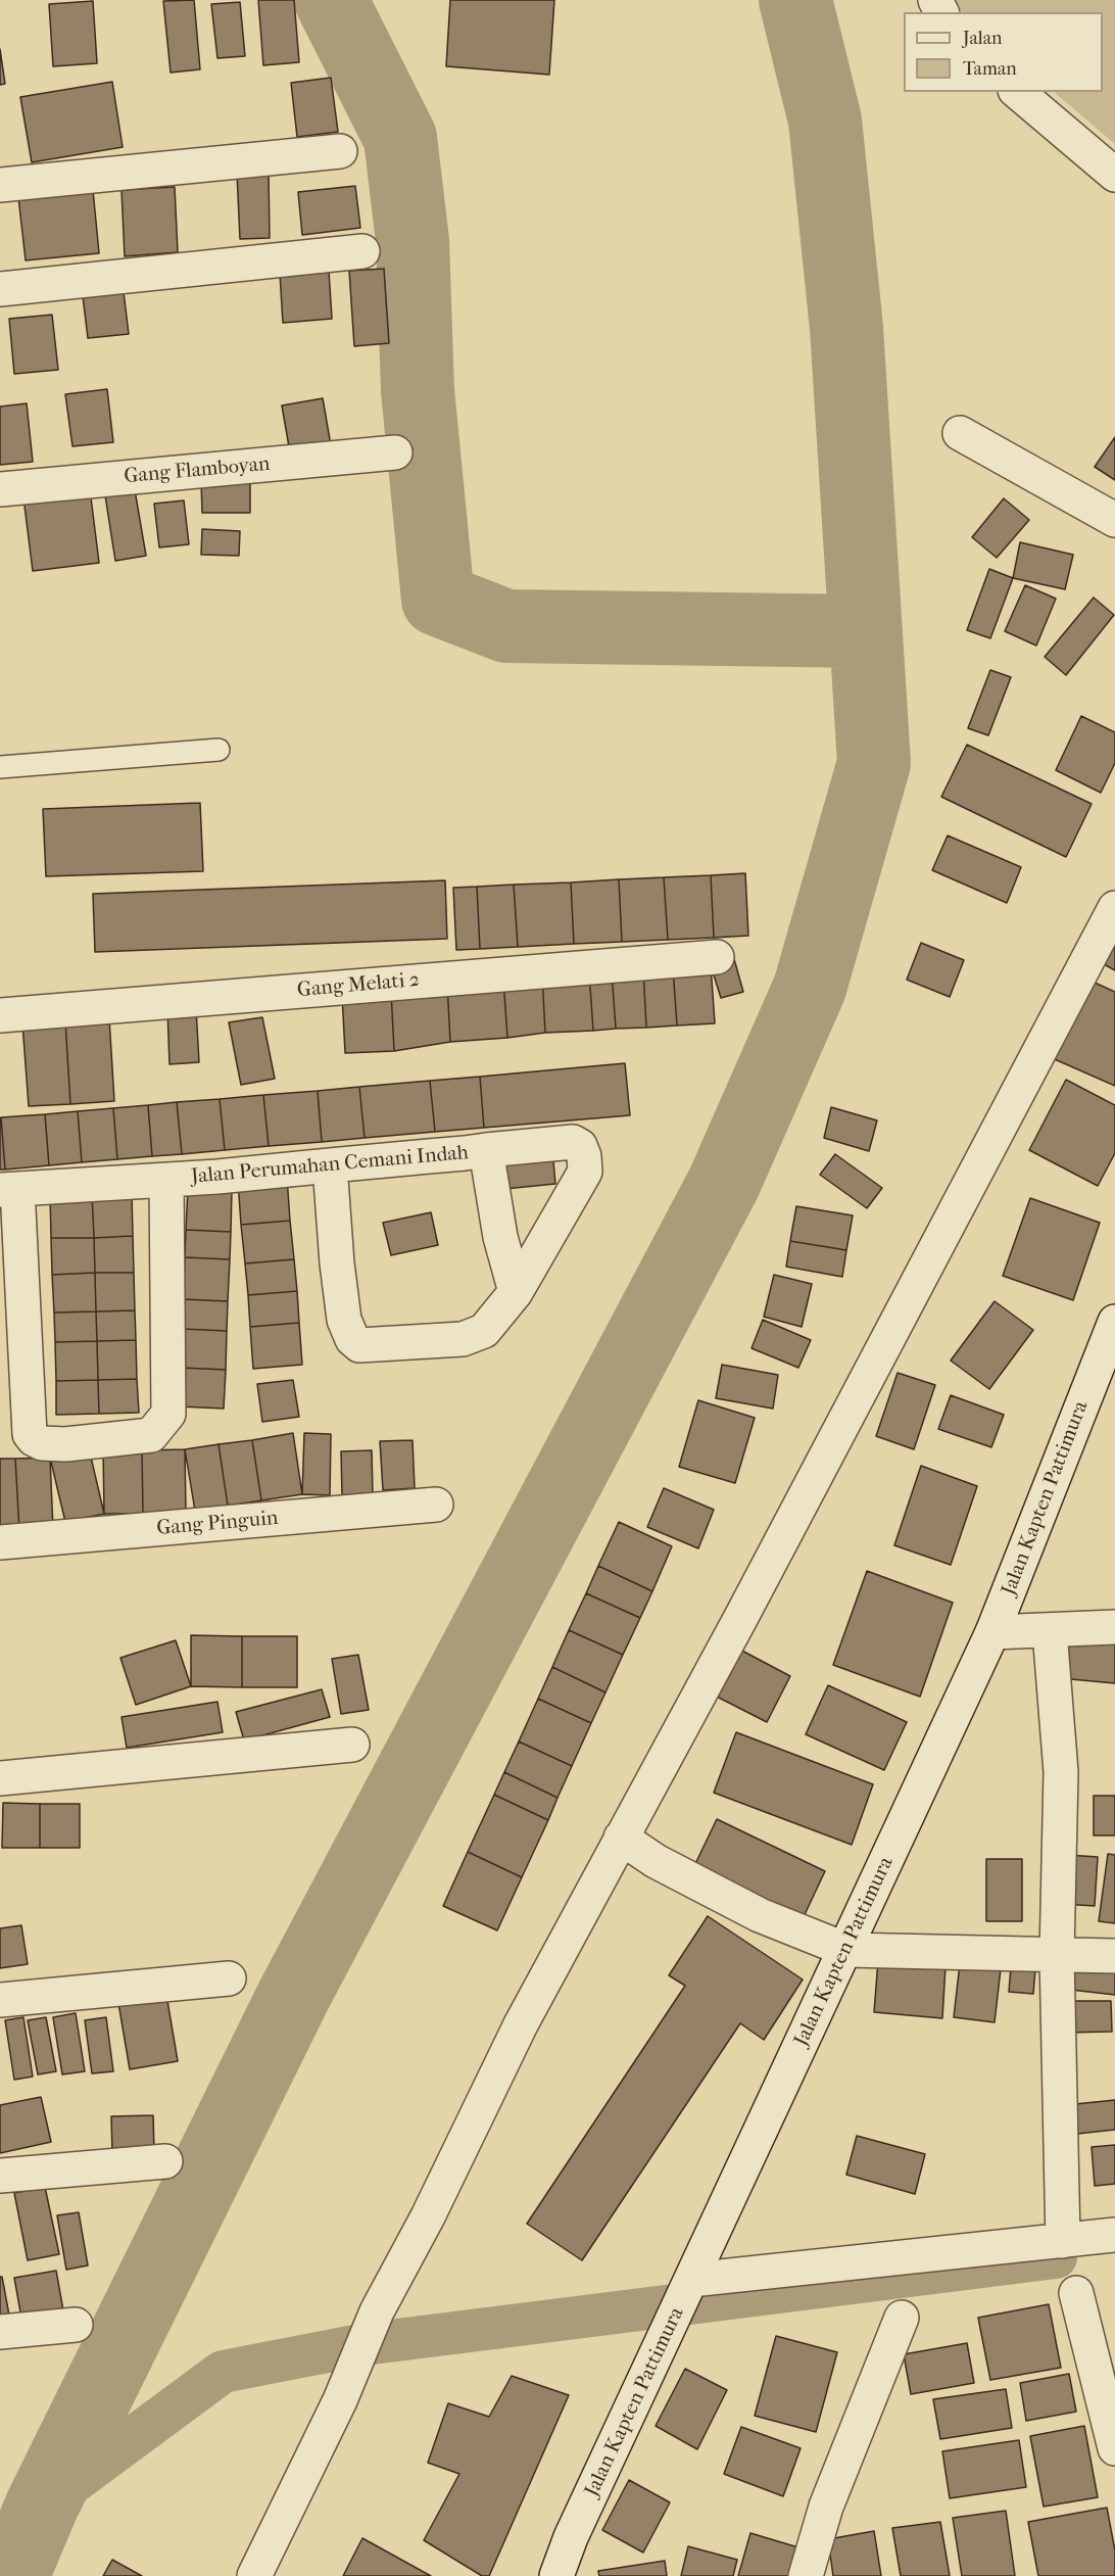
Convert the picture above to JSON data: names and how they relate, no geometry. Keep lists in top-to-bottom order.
{
  "streets": {
    "street": [
      "Gang Flamboyan",
      "Gang Melati 2",
      "Jalan Perumahan Cemani Indah",
      "Jalan Kapten Pattimura",
      "Gang Pinguin"
    ]
  },
  "legend": ["Jalan", "Taman"]
}
